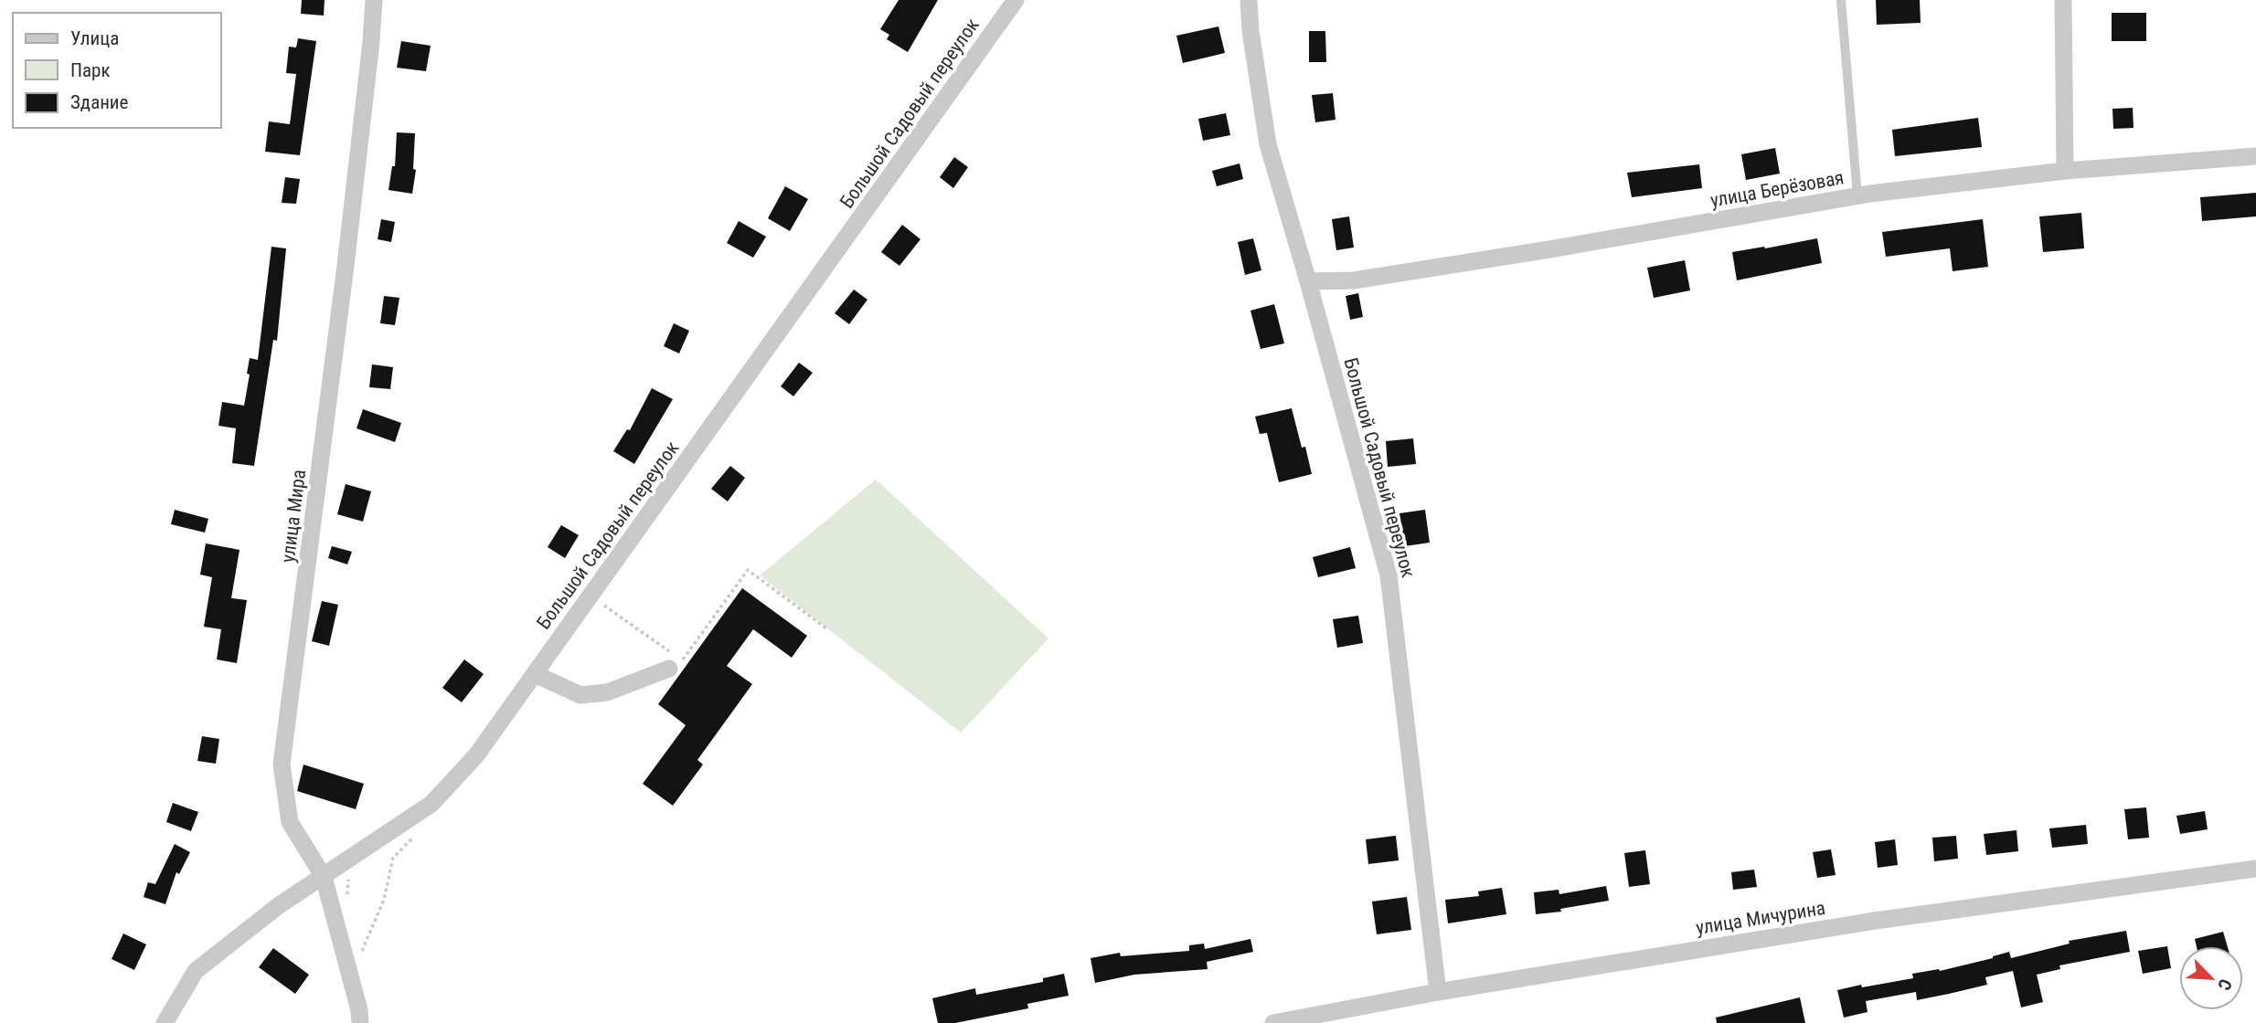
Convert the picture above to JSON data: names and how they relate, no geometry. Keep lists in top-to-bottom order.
{
  "streets": {
    "street": [
      "Большой Садовый переулок",
      "улица Берёзовая",
      "улица Мира",
      "улица Мичурина"
    ]
  },
  "crossings": [
    ["Большой Садовый переулок", "улица Берёзовая"],
    ["Большой Садовый переулок", "улица Мира"],
    ["Большой Садовый переулок", "улица Мичурина"]
  ],
  "legend": ["Улица", "Парк", "Здание"],
  "north": "bottom right"
}
